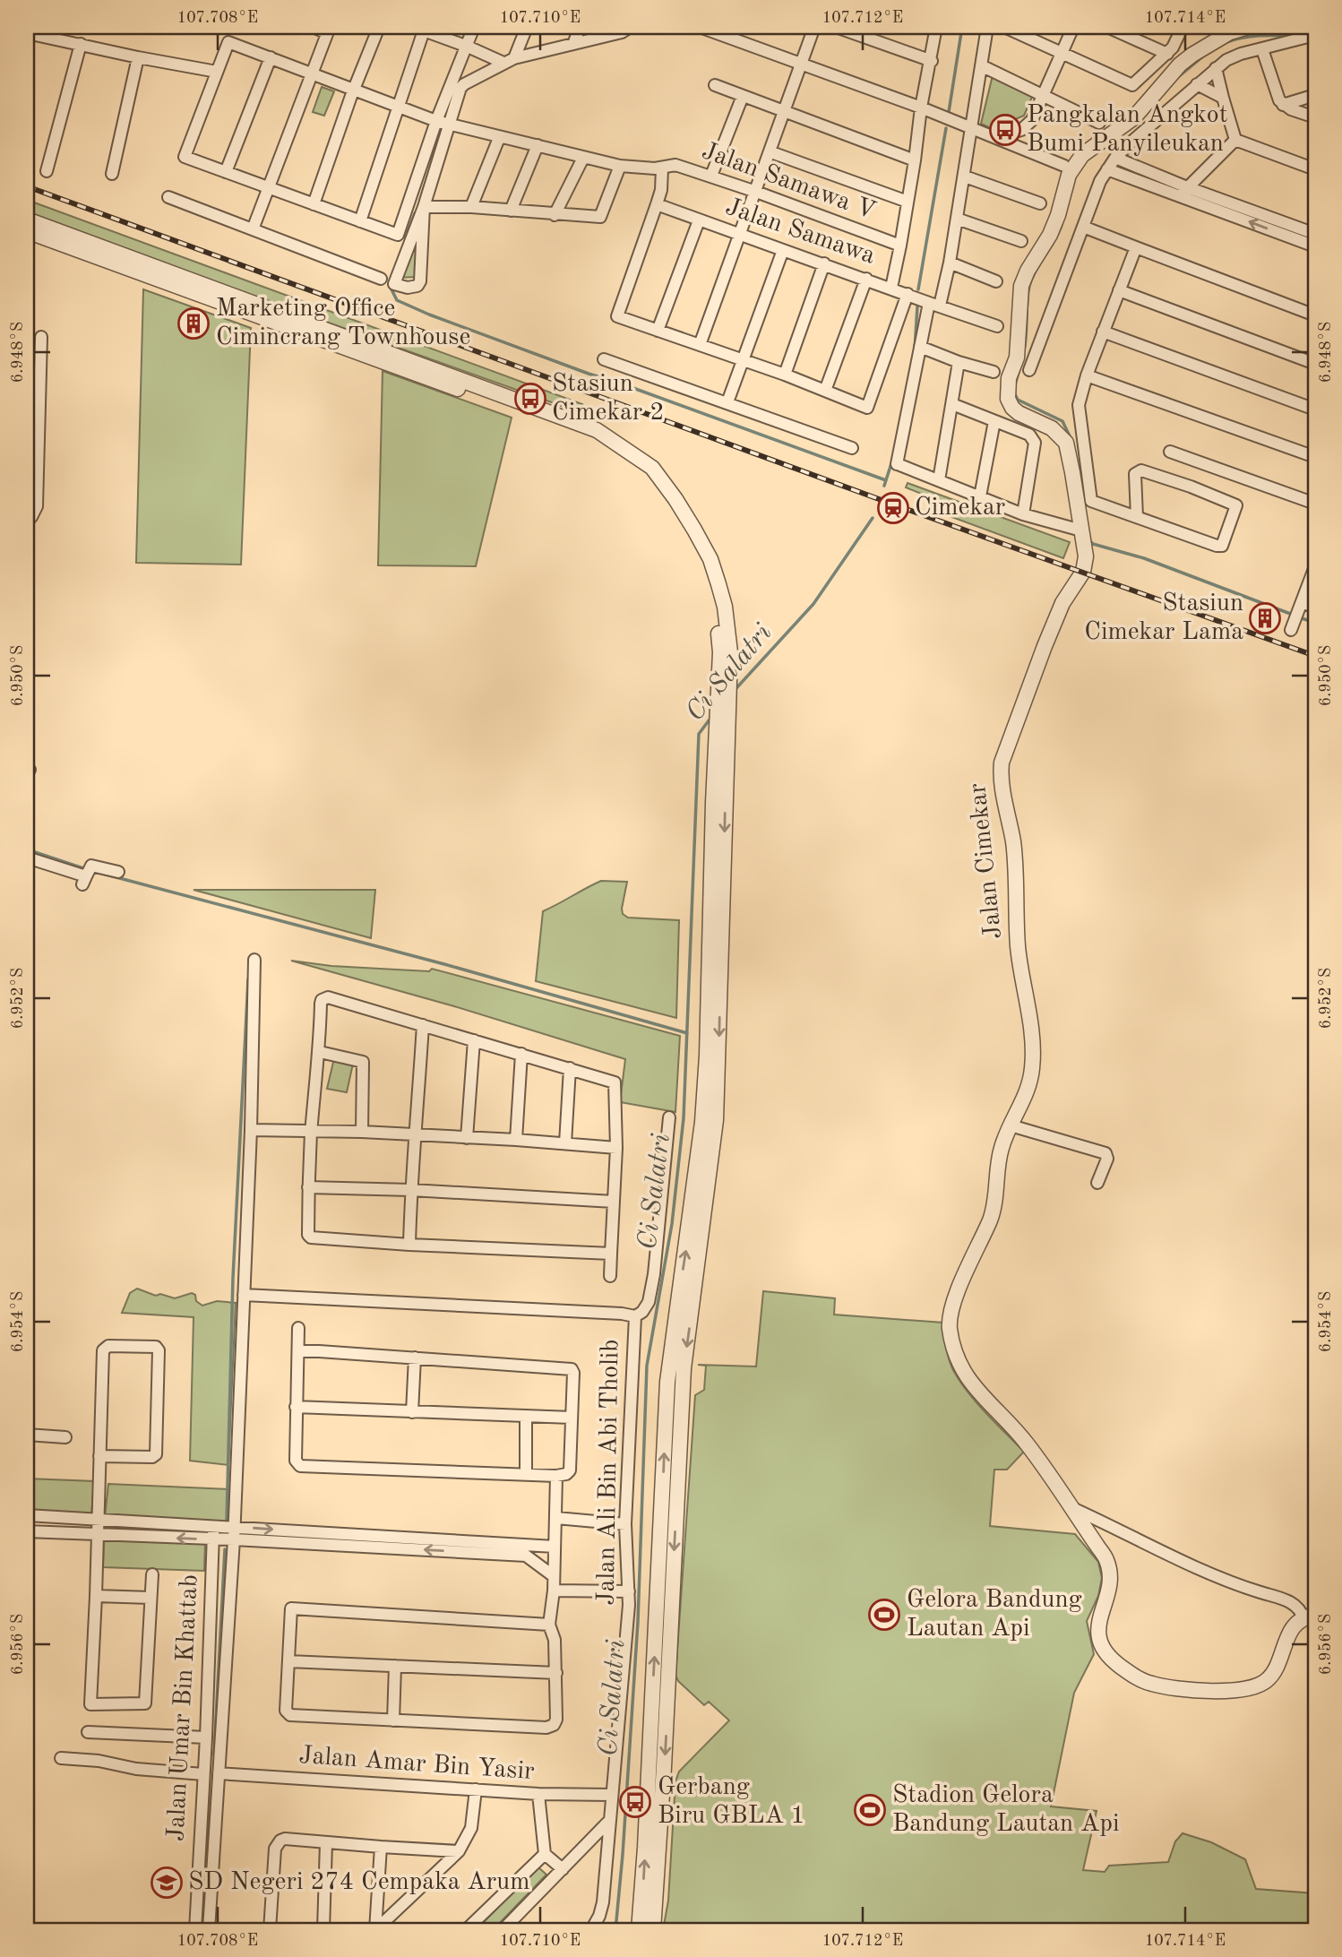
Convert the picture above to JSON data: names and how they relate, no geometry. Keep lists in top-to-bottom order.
{
  "streets": {
    "street": [
      "Jalan Samawa V",
      "Jalan Samawa",
      "Jalan Cimekar",
      "Jalan Ali Bin Abi Tholib",
      "Jalan Umar Bin Khattab",
      "Jalan Amar Bin Yasir"
    ]
  },
  "crossings": [
    ["Jalan Ali Bin Abi Tholib", "Jalan Umar Bin Khattab"],
    ["Jalan Ali Bin Abi Tholib", "Jalan Amar Bin Yasir"],
    ["Jalan Umar Bin Khattab", "Jalan Amar Bin Yasir"]
  ],
  "water": ["Ci Salatri"],
  "places": {
    "bus stop": ["Pangkalan Angkot Bumi Panyileukan", "Stasiun Cimekar 2", "Gerbang Biru GBLA 1"],
    "building": ["Marketing Office Cimincrang Townhouse", "Stasiun Cimekar Lama"],
    "station": ["Cimekar"],
    "sports": ["Gelora Bandung Lautan Api", "Stadion Gelora Bandung Lautan Api"],
    "school or university": ["SD Negeri 274 Cempaka Arum"]
  },
  "coordinates": [
    "107.708°E",
    "107.710°E",
    "107.712°E",
    "107.714°E",
    "6.948°S",
    "6.950°S",
    "6.952°S",
    "6.954°S",
    "6.956°S"
  ]
}
